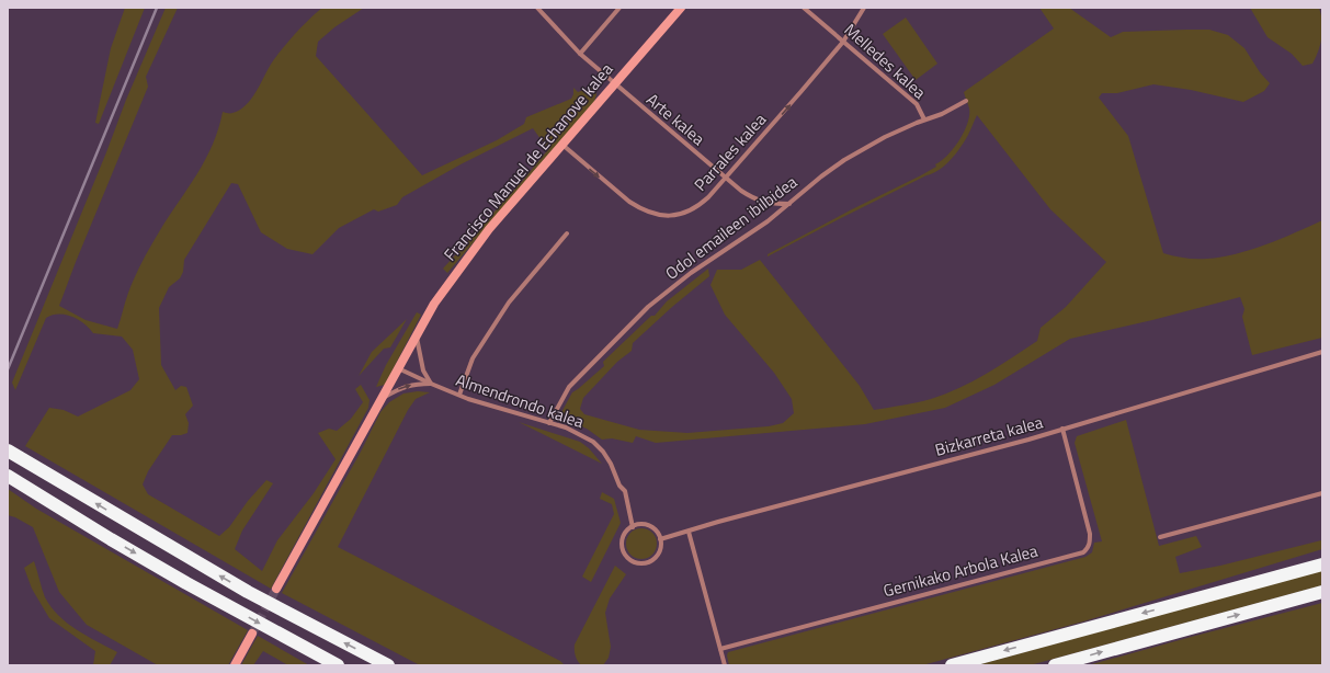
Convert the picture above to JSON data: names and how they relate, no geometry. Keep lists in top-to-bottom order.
{
  "streets": {
    "street": [
      "Melledes kalea",
      "Arte kalea",
      "Parrales kalea",
      "Francisco Manuel de Echanove kalea",
      "Odol emaileen ibilbidea",
      "Almendrondo kalea",
      "Bizkarreta kalea",
      "Gernikako Arbola Kalea"
    ]
  },
  "crossings": [
    ["Melledes kalea", "Parrales kalea"],
    ["Melledes kalea", "Odol emaileen ibilbidea"],
    ["Arte kalea", "Parrales kalea"],
    ["Arte kalea", "Francisco Manuel de Echanove kalea"],
    ["Arte kalea", "Odol emaileen ibilbidea"],
    ["Parrales kalea", "Francisco Manuel de Echanove kalea"],
    ["Francisco Manuel de Echanove kalea", "Almendrondo kalea"],
    ["Odol emaileen ibilbidea", "Almendrondo kalea"],
    ["Almendrondo kalea", "Bizkarreta kalea"],
    ["Bizkarreta kalea", "Gernikako Arbola Kalea"]
  ]
}
